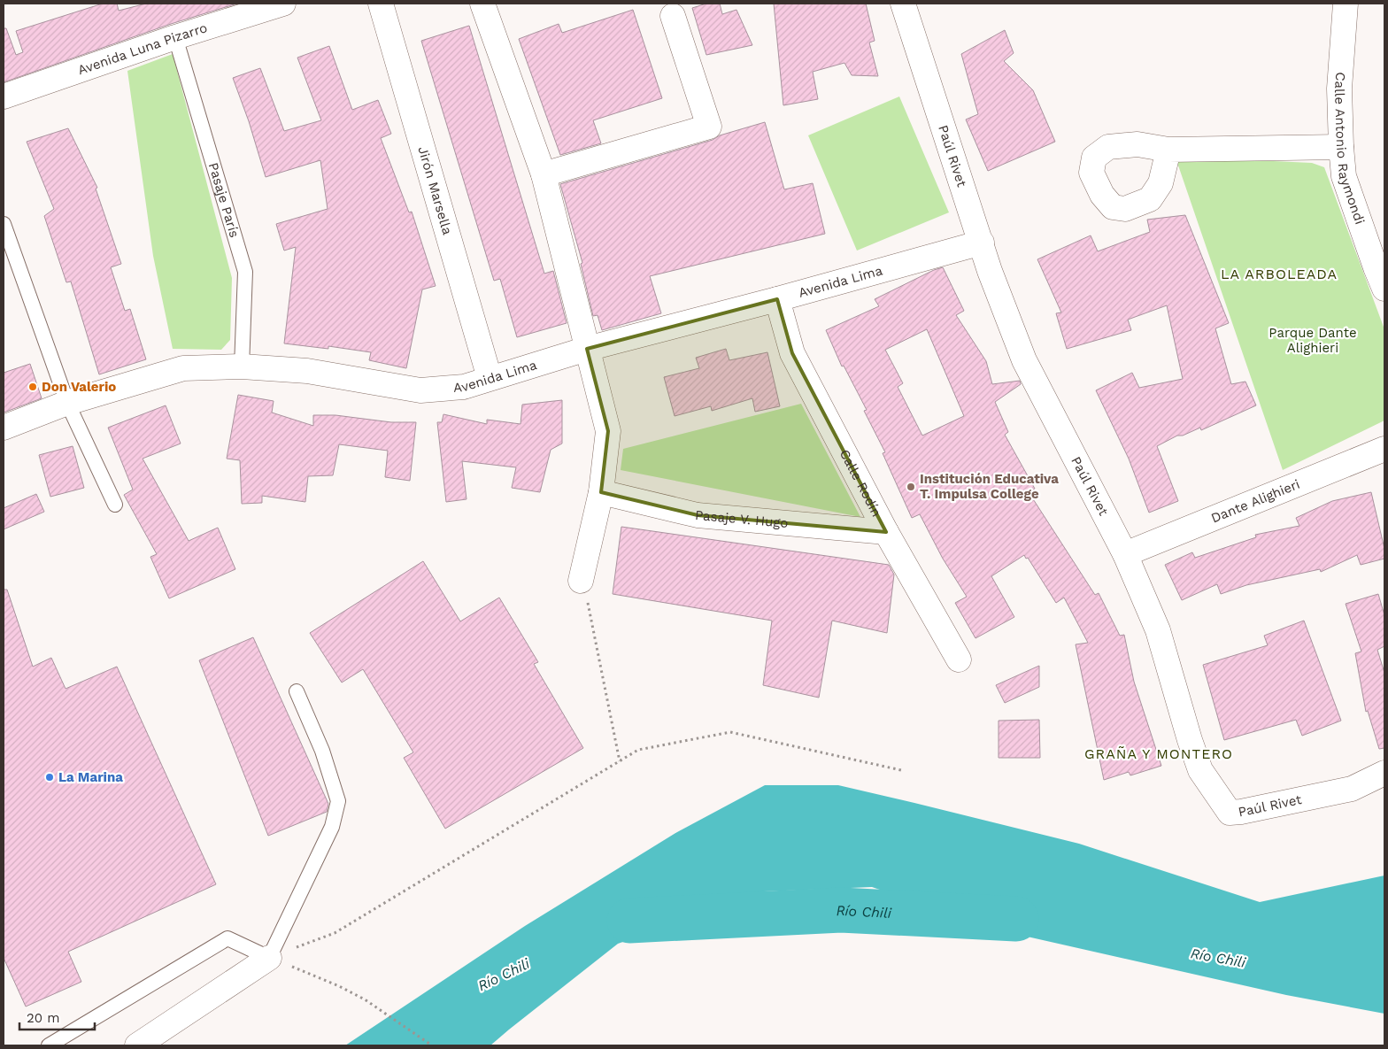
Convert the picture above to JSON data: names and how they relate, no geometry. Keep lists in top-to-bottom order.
{
  "streets": {
    "street": [
      "Avenida Luna Pizarro",
      "Calle Antonio Raymondi",
      "Paúl Rivet",
      "Jirón Marsella",
      "Avenida Lima",
      "Calle Rodín",
      "Dante Alighieri",
      "Pasaje V. Hugo"
    ],
    "lane": ["Pasaje París"]
  },
  "crossings": [
    ["Avenida Luna Pizarro", "Pasaje París"],
    ["Paúl Rivet", "Avenida Lima"],
    ["Paúl Rivet", "Dante Alighieri"],
    ["Jirón Marsella", "Avenida Lima"],
    ["Pasaje París", "Avenida Lima"],
    ["Avenida Lima", "Calle Rodín"],
    ["Calle Rodín", "Pasaje V. Hugo"]
  ],
  "districts": ["LA ARBOLEADA", "GRAÑA Y MONTERO"],
  "water": ["Río Chili"],
  "parks": ["Parque Dante Alighieri"],
  "places": ["Don Valerio", "Institución Educativa T. Impulsa College", "La Marina"],
  "scale_bar": "20 m"
}
